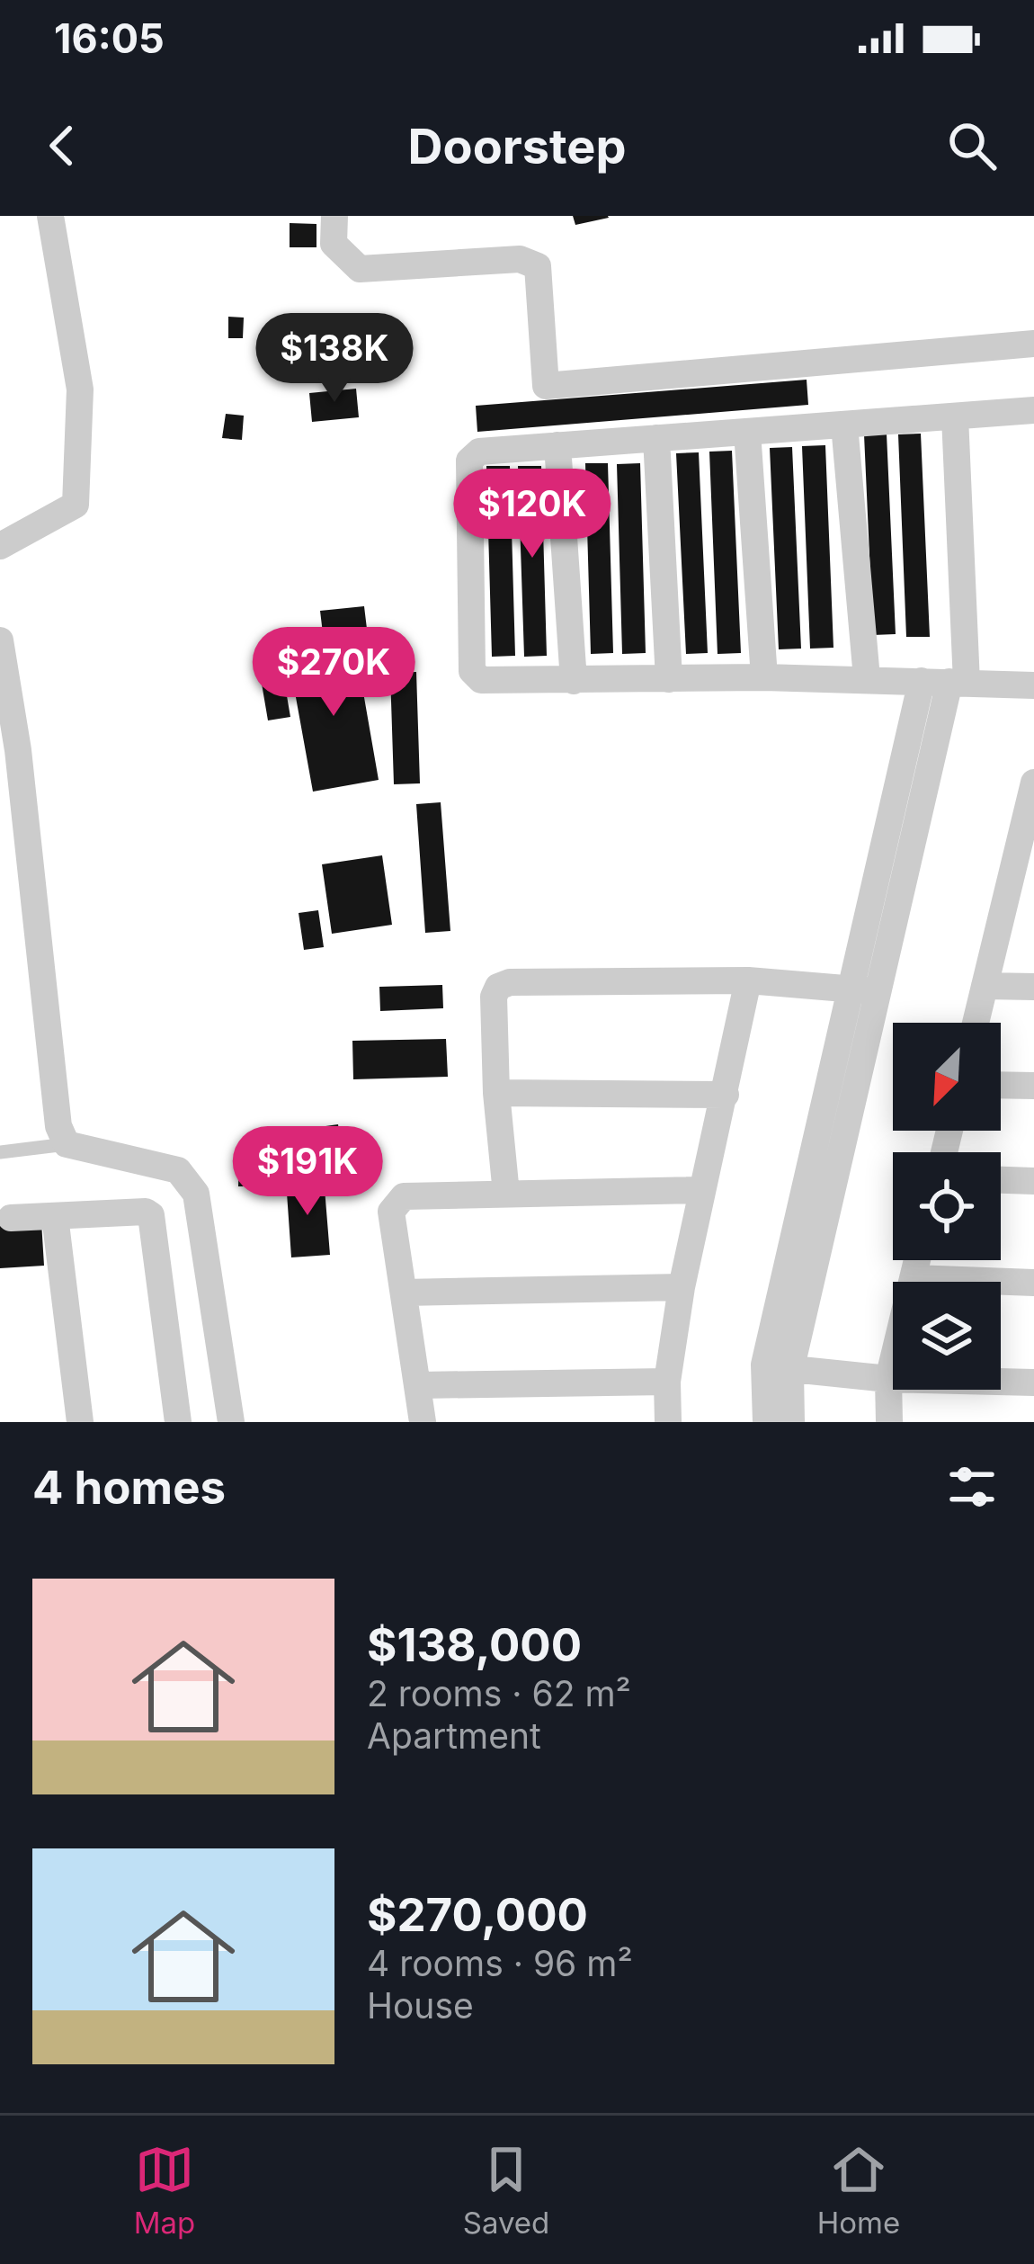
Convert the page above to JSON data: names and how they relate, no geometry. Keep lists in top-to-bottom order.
{
  "north": "bottom left",
  "page": {
    "status": "16:05",
    "header": "Doorstep",
    "price": [
      "$138K",
      "$120K",
      "$270K",
      "$191K"
    ],
    "heading": "4 homes",
    "list": [
      {
        "name": "$138,000",
        "note": "2 rooms · 62 m² · Apartment"
      },
      {
        "name": "$270,000",
        "note": "4 rooms · 96 m² · House"
      }
    ],
    "tabs": ["Map", "Saved", "Home"]
  }
}
